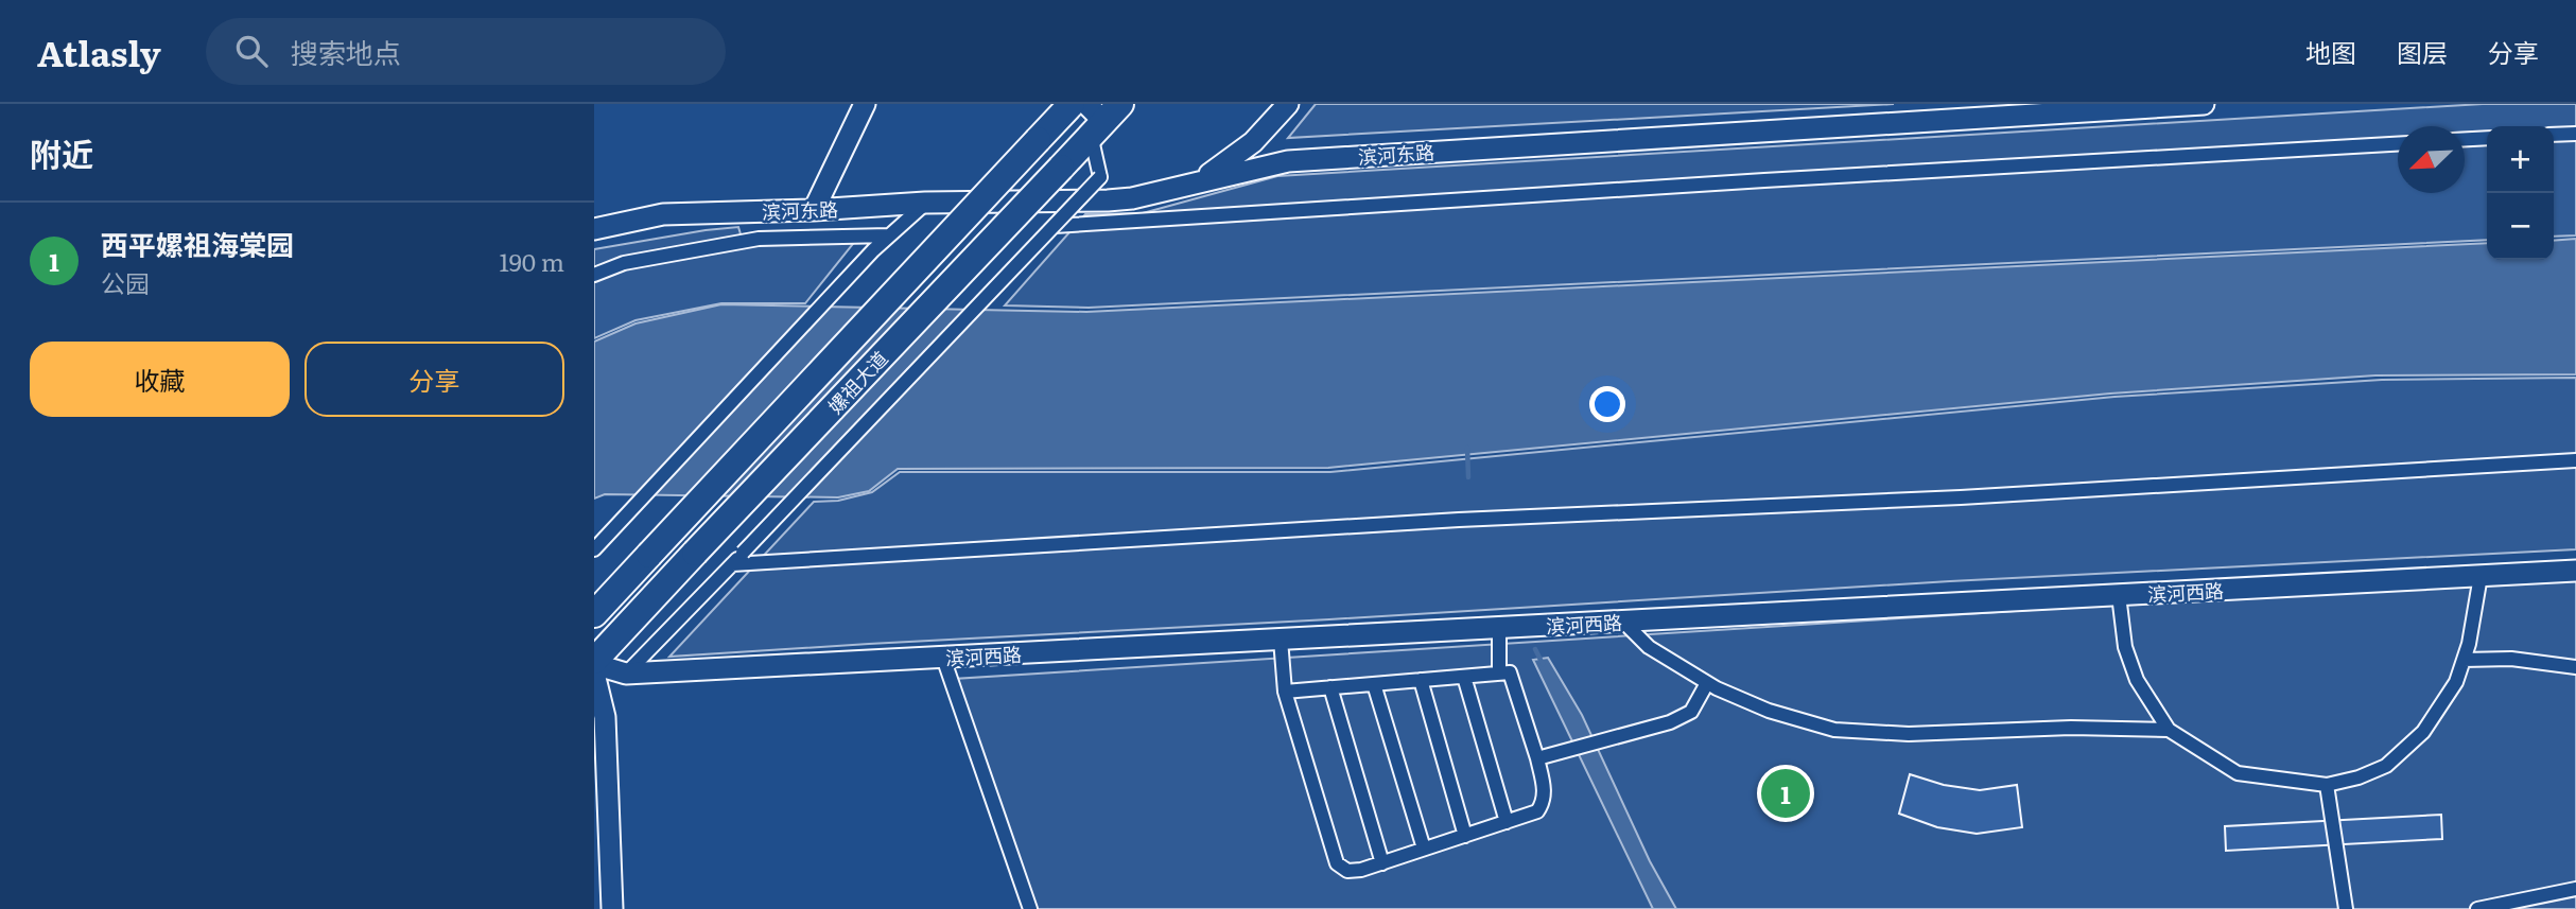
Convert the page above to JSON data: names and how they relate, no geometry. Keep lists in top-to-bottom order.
{
  "streets": {
    "highway": ["嫘祖大道"],
    "street": ["滨河东路", "滨河西路"]
  },
  "crossings": [
    ["嫘祖大道", "滨河西路"]
  ],
  "north": "bottom left",
  "page": {
    "header": "Atlasly",
    "search": "搜索地点",
    "nav": ["地图", "图层", "分享"],
    "heading": "附近",
    "map_buttons": ["+", "−"],
    "list": [
      {
        "mark": "1",
        "name": "西平嫘祖海棠园",
        "note": "公园",
        "value": "190 m"
      }
    ],
    "buttons": ["收藏", "分享"],
    "pins": "1"
  }
}
